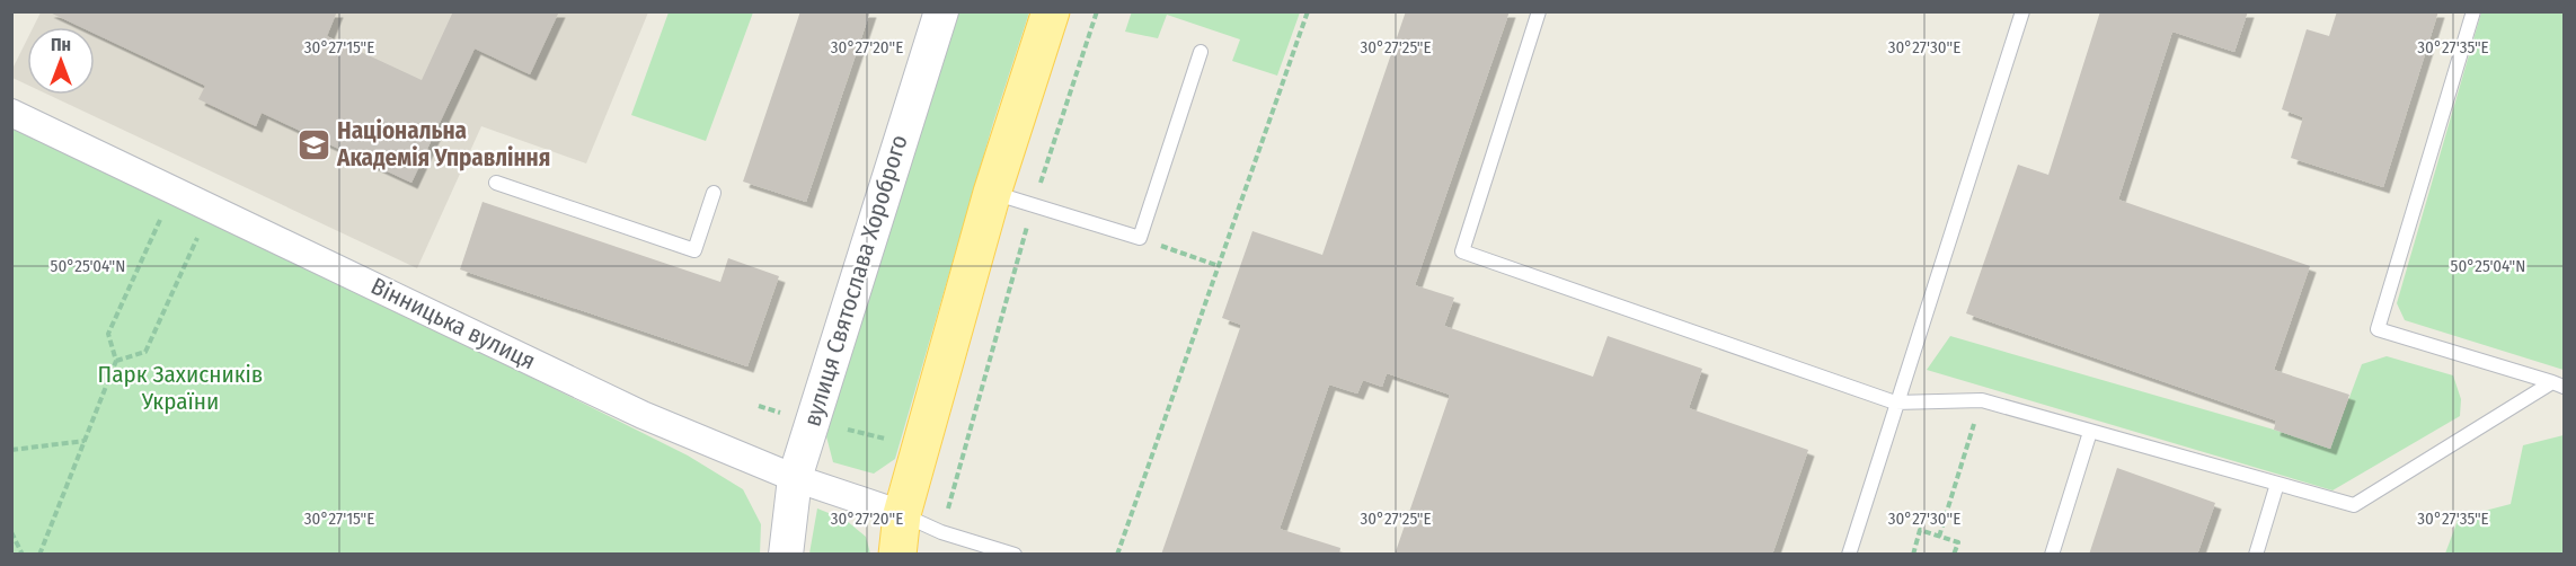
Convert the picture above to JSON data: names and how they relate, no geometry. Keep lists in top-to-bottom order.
{
  "streets": {
    "street": ["вулиця Святослава Хороброго", "Вінницька вулиця"]
  },
  "crossings": [
    ["вулиця Святослава Хороброго", "Вінницька вулиця"]
  ],
  "parks": ["Парк Захисників України"],
  "places": {
    "school or university": ["Національна Академія Управління"]
  },
  "north": "top",
  "coordinates": [
    "30°27'15\"E",
    "30°27'20\"E",
    "30°27'25\"E",
    "30°27'30\"E",
    "30°27'35\"E",
    "50°25'04\"N"
  ]
}
